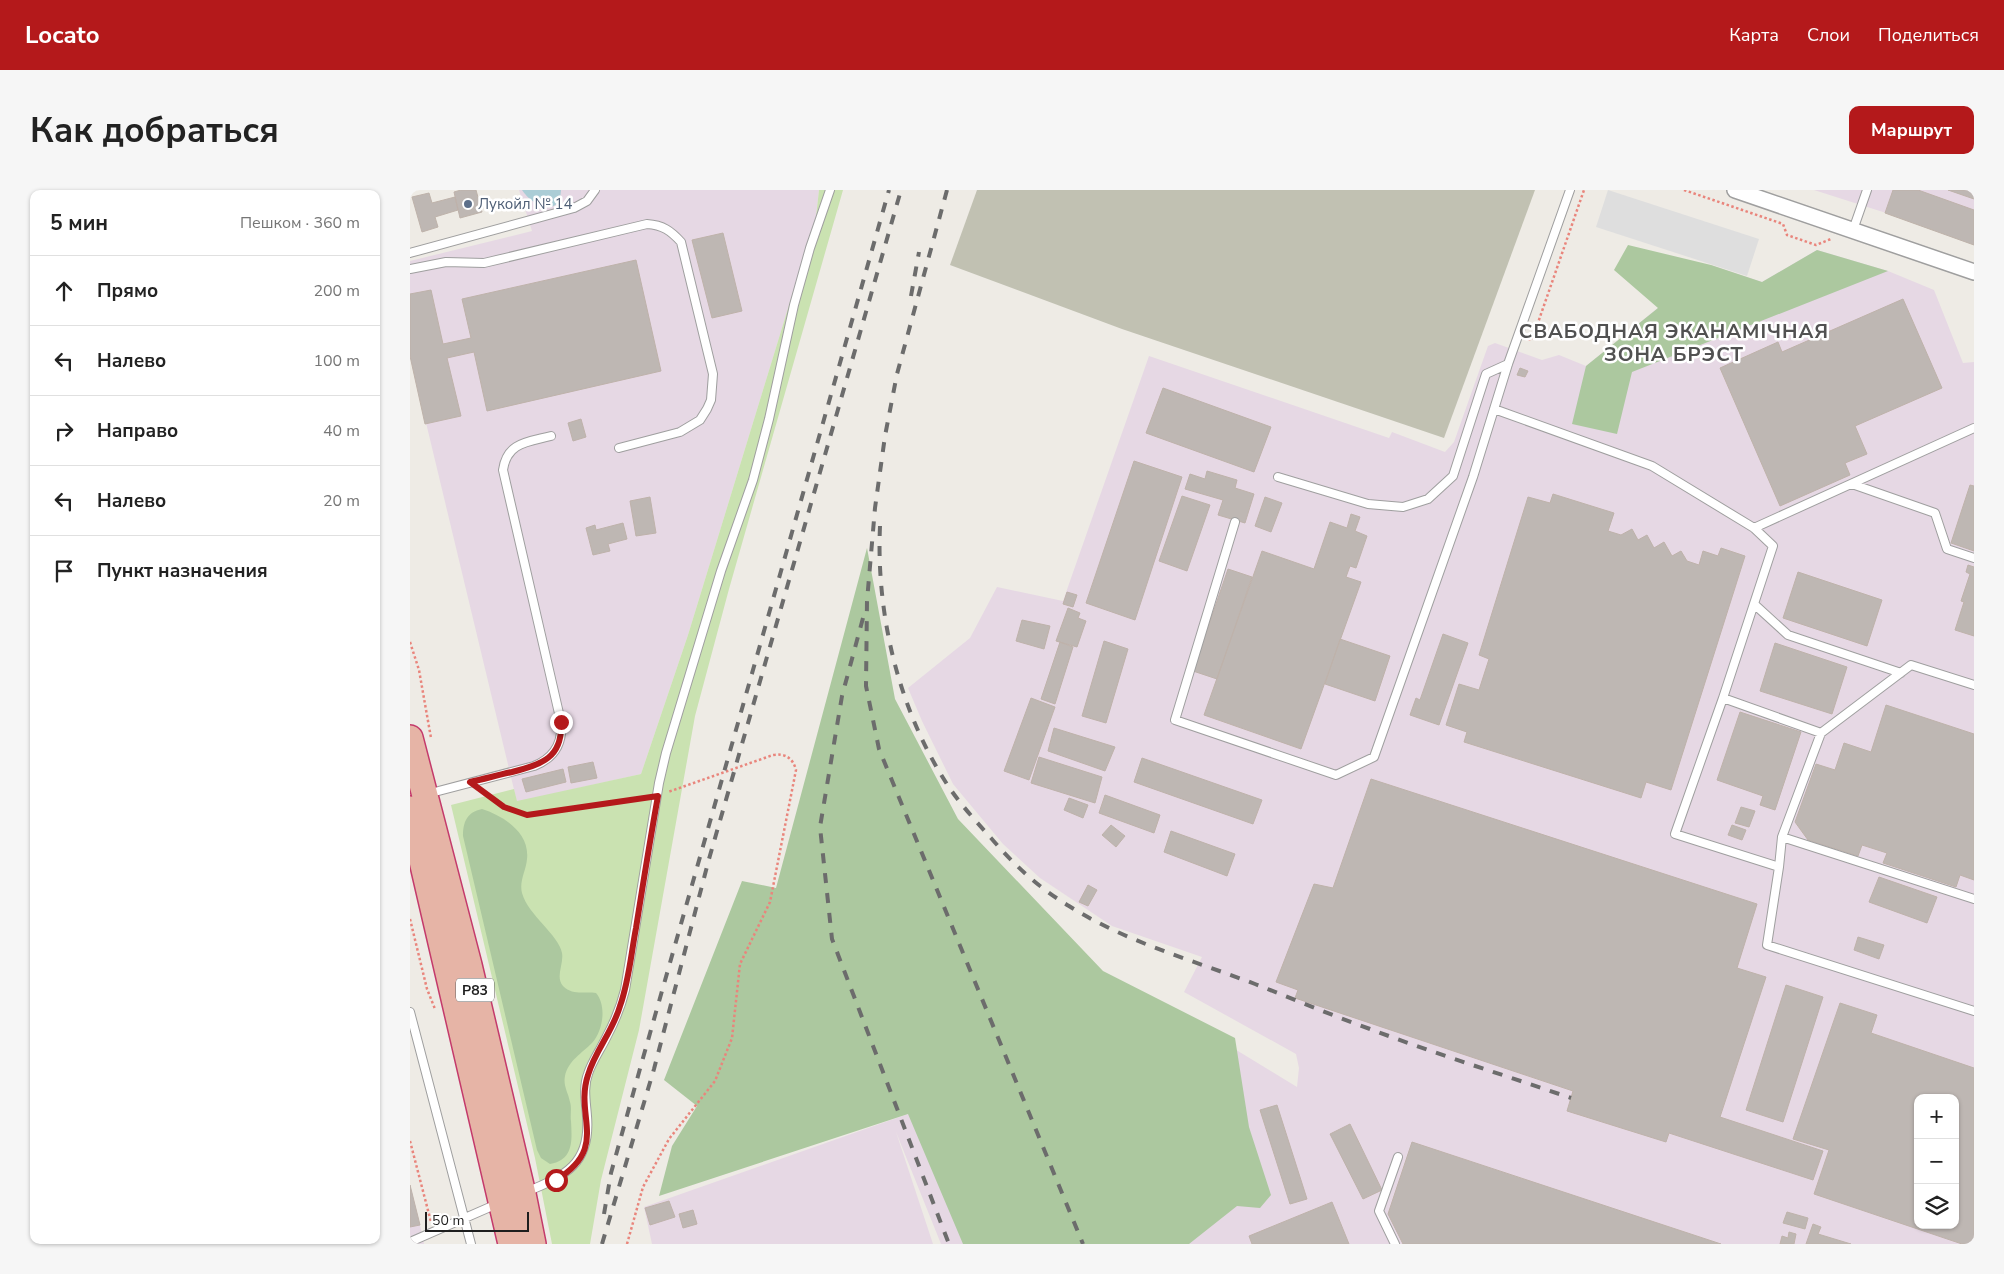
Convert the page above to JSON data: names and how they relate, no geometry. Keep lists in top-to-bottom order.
{
  "streets": {
    "highway": ["Р83"]
  },
  "districts": ["СВАБОДНАЯ ЭКАНАМІЧНАЯ ЗОНА БРЭСТ"],
  "places": ["Лукойл № 14"],
  "scale_bar": "50 m",
  "page": {
    "header": "Locato",
    "nav": ["Карта", "Слои", "Поделиться"],
    "buttons": "Маршрут",
    "title": "Как добраться",
    "heading": ["5 мин", "Пешком · 360 m"],
    "list": [
      ["Прямо", "200 m"],
      ["Налево", "100 m"],
      ["Направо", "40 m"],
      ["Налево", "20 m"],
      "Пункт назначения"
    ],
    "map_buttons": ["+", "−"],
    "scale": "50 m"
  }
}
